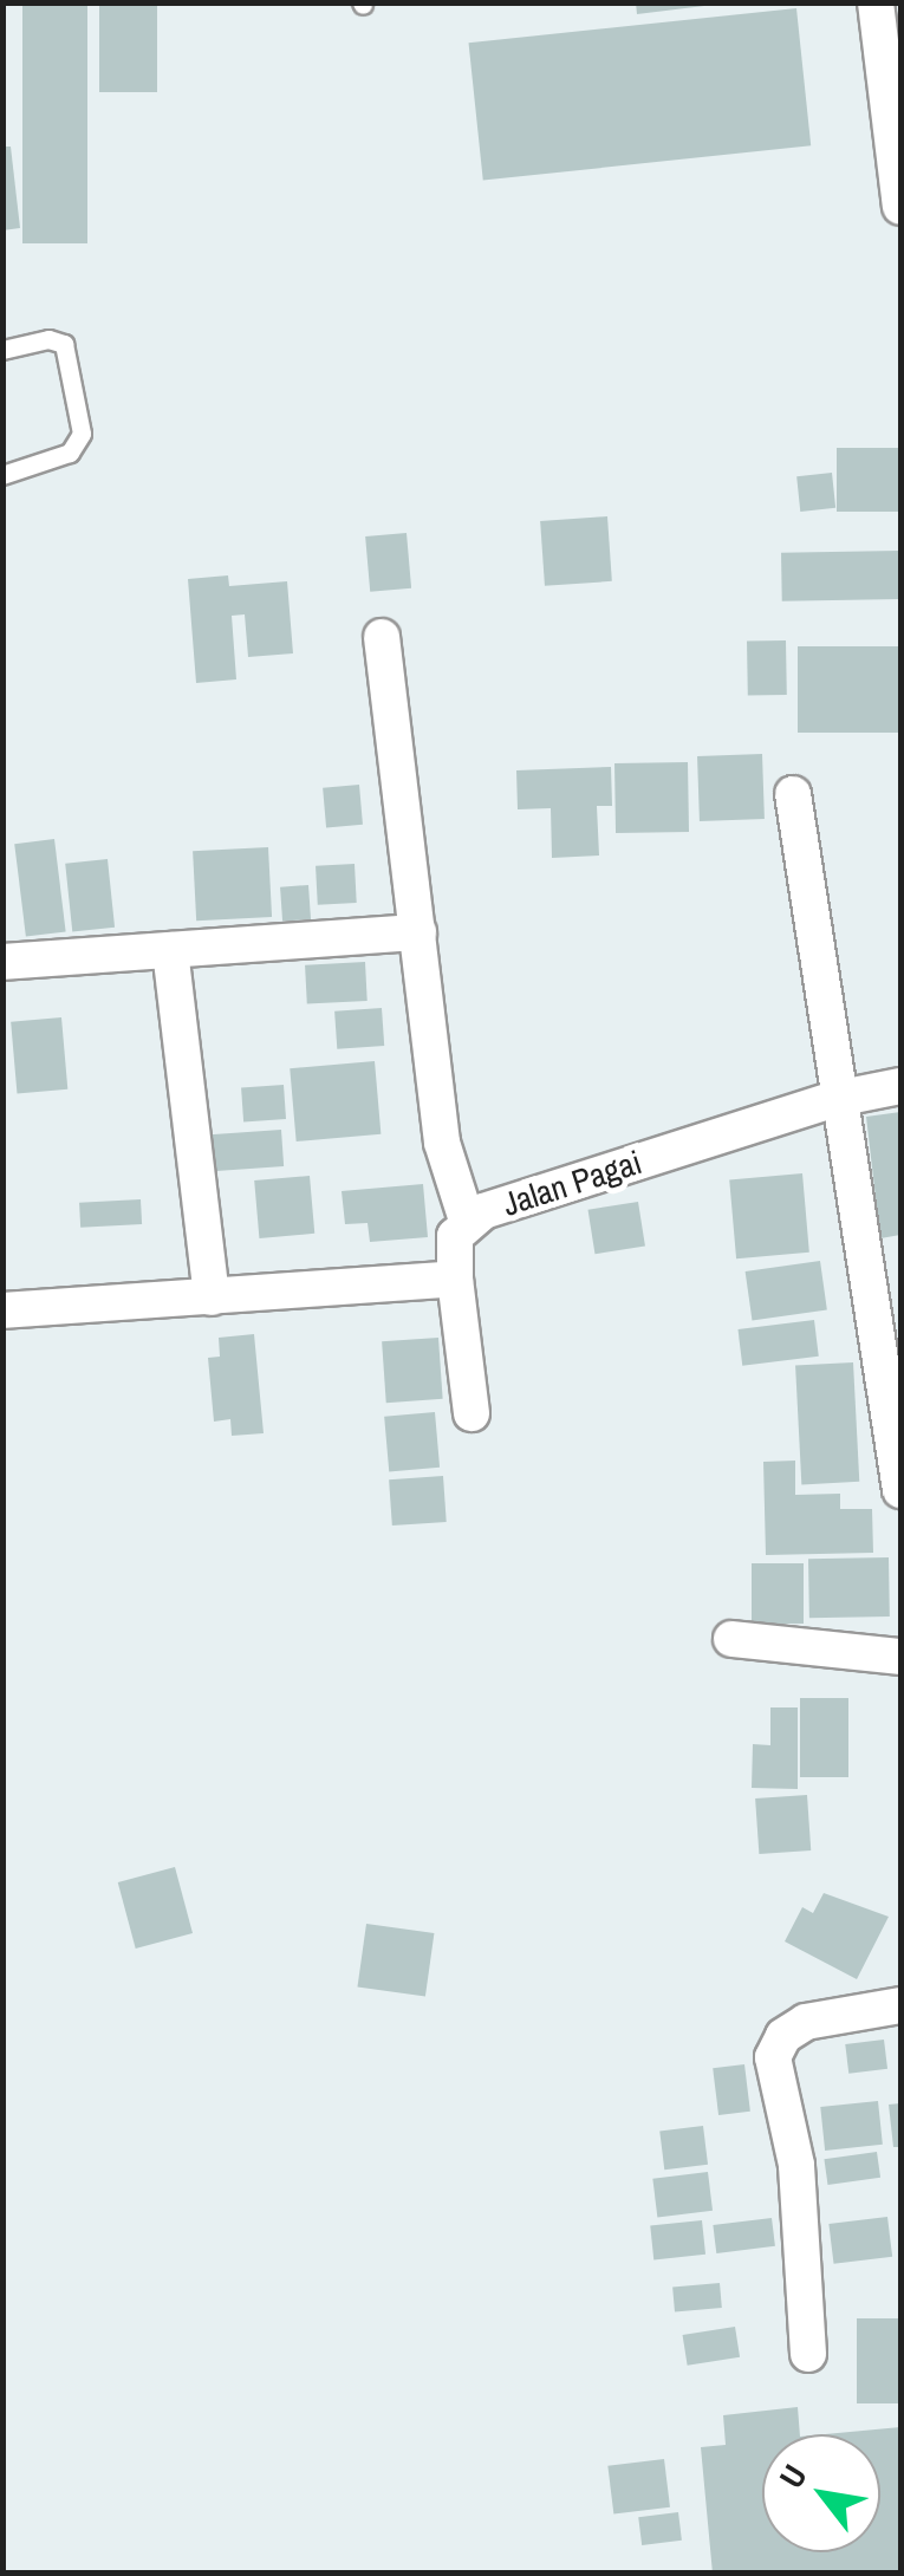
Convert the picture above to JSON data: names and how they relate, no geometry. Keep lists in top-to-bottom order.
{
  "streets": {
    "street": ["Jalan Pagai"]
  },
  "north": "top left"
}
